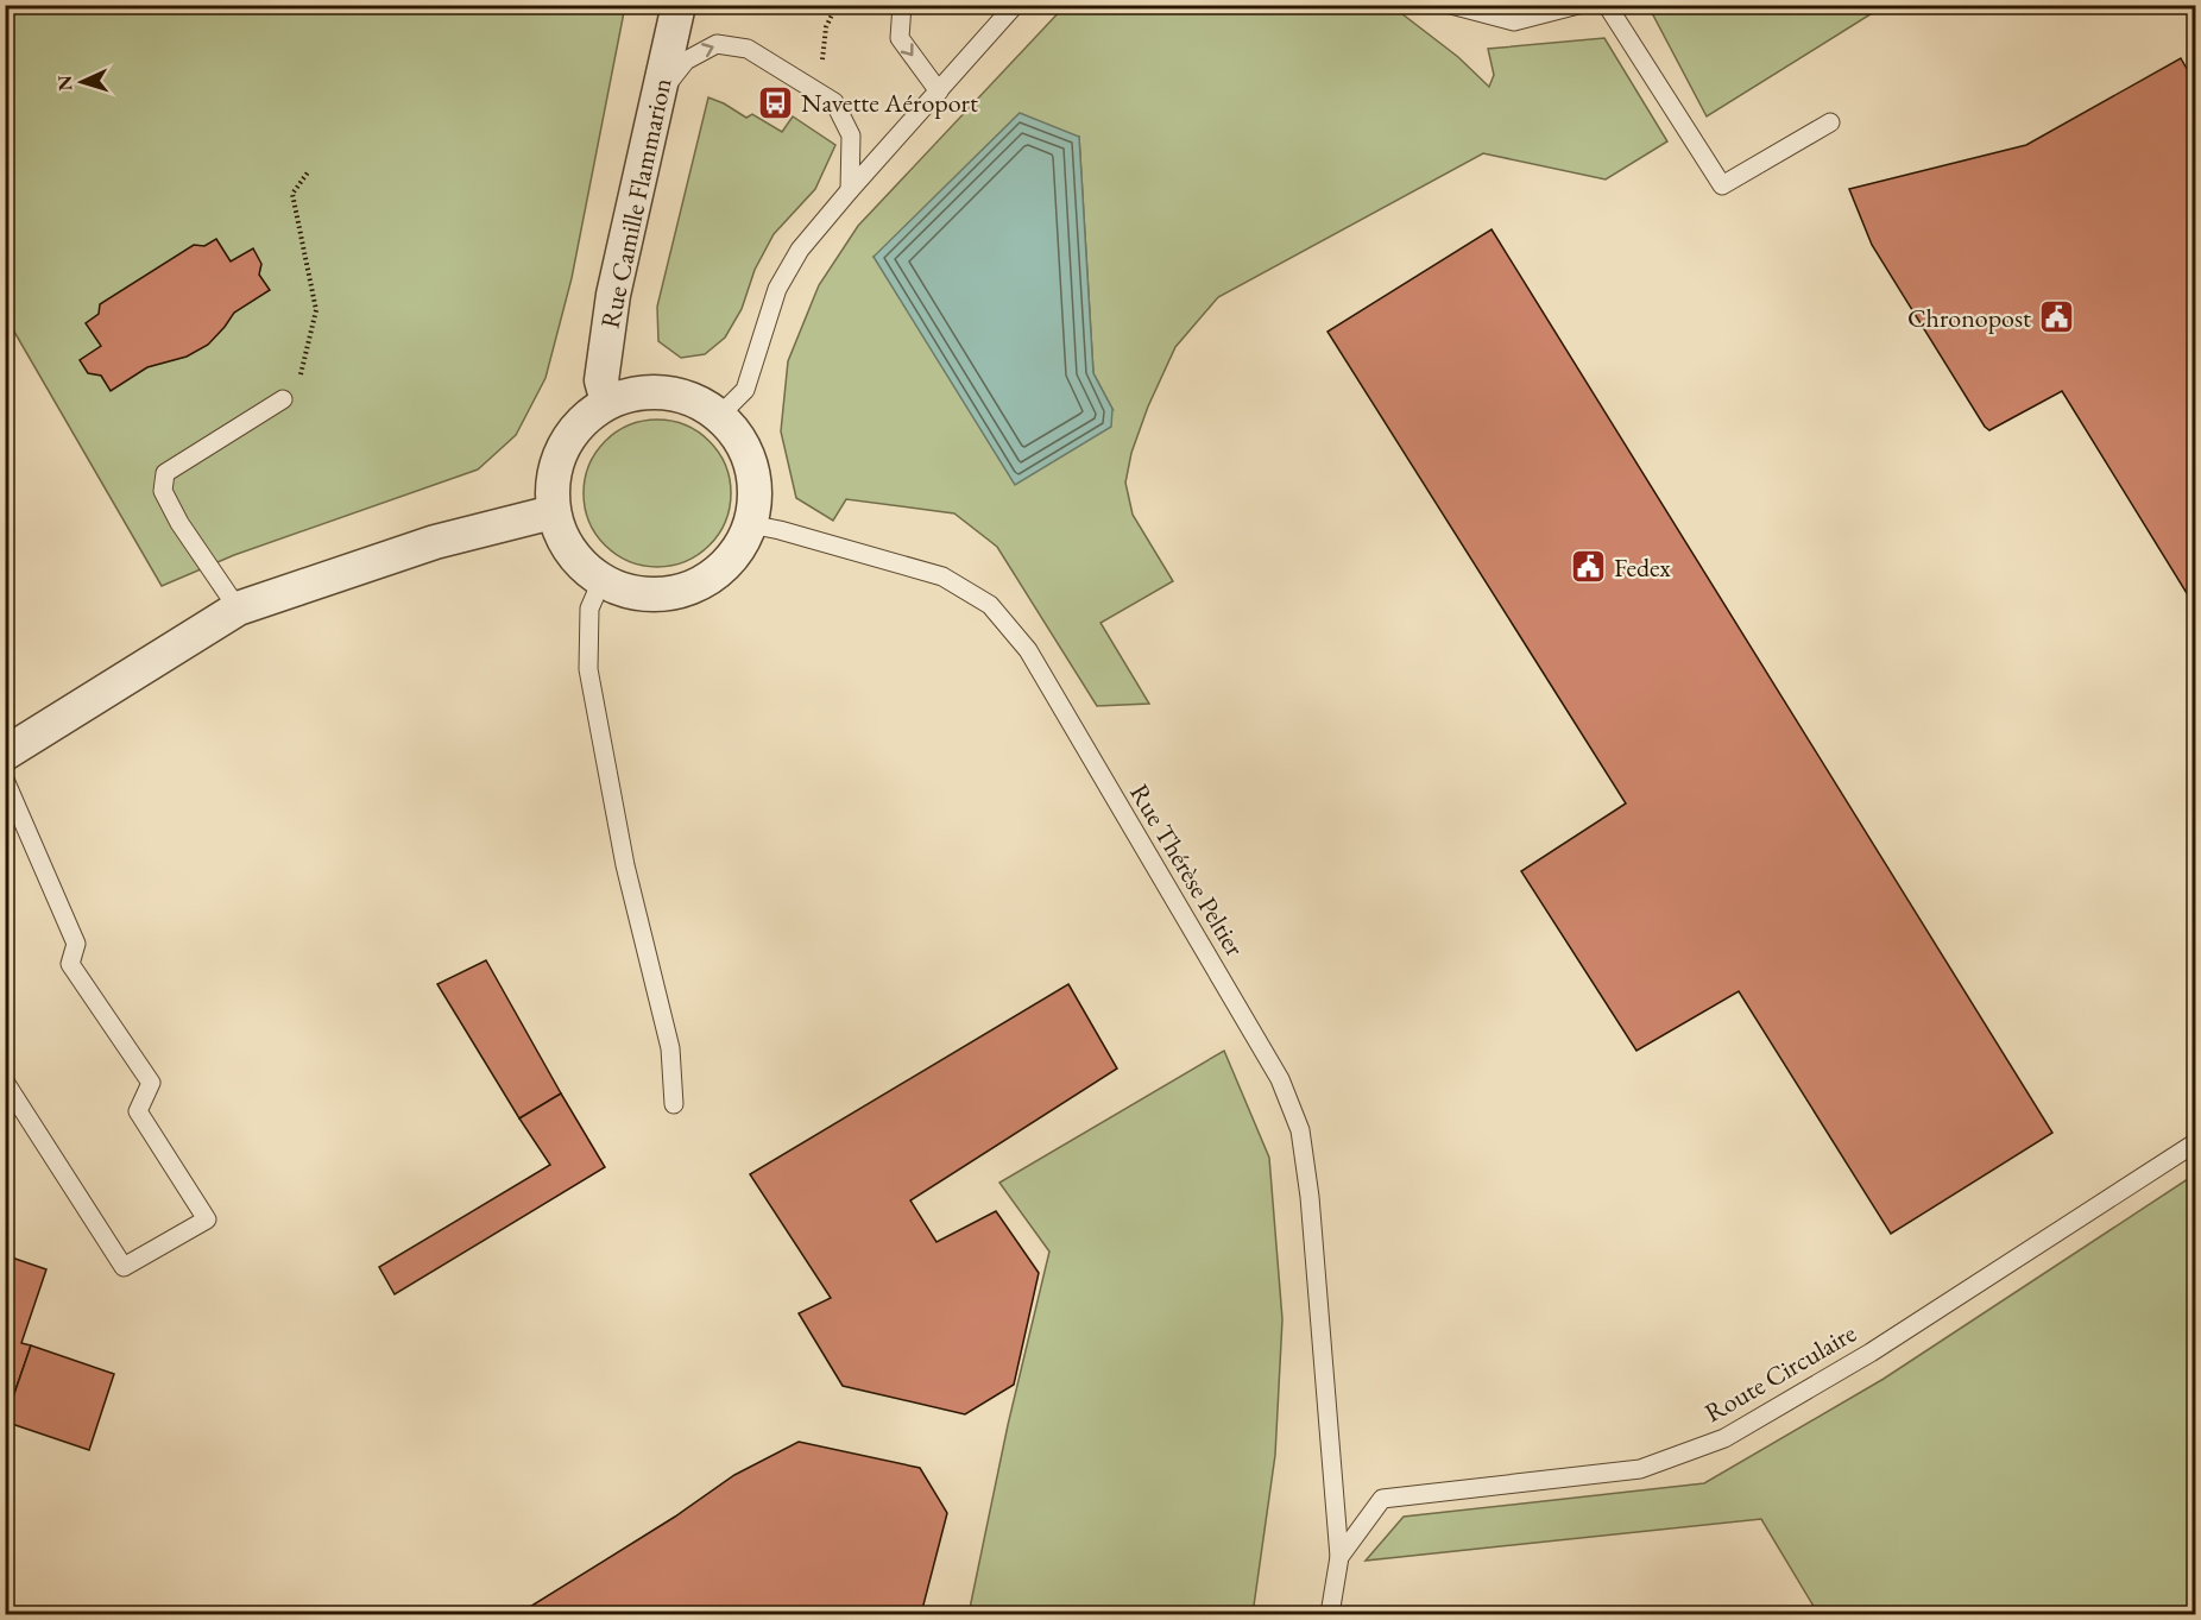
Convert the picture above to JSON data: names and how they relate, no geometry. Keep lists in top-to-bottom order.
{
  "streets": {
    "street": ["Rue Camille Flammarion"],
    "lane": ["Rue Thérèse Peltier", "Route Circulaire"]
  },
  "crossings": [
    ["Rue Camille Flammarion", "Rue Thérèse Peltier"],
    ["Rue Thérèse Peltier", "Route Circulaire"]
  ],
  "places": {
    "bus stop": ["Navette Aéroport"],
    "public building": ["Chronopost", "Fedex"]
  },
  "north": "left"
}
